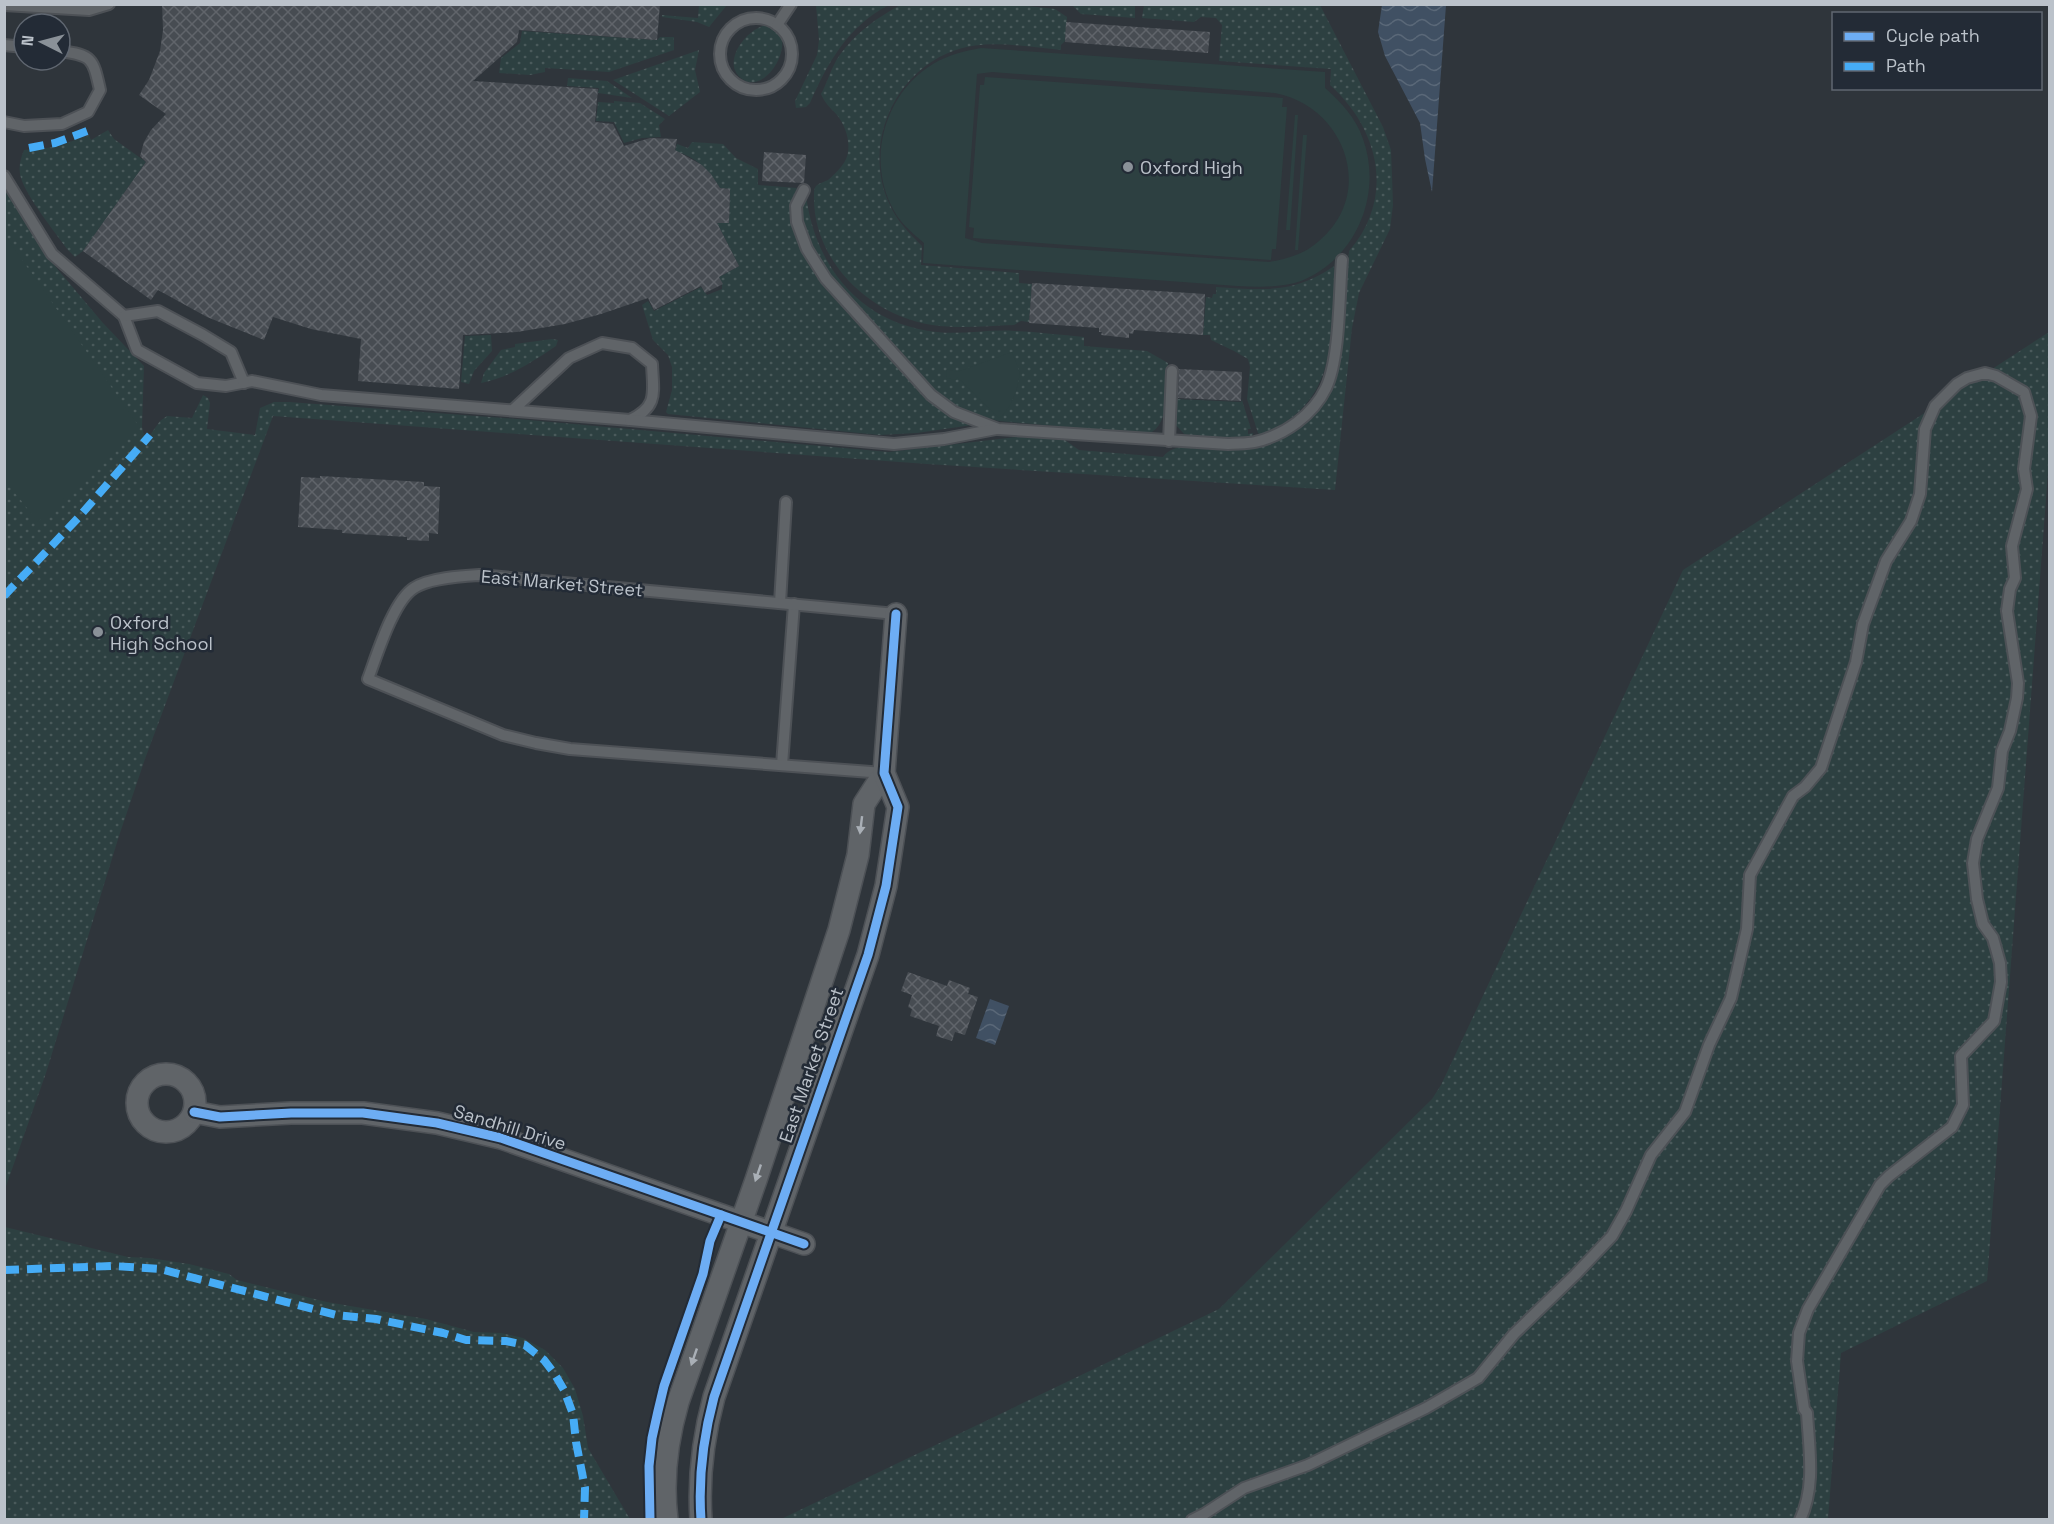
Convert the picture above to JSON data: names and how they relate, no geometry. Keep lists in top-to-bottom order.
{
  "streets": {
    "street": ["East Market Street", "Sandhill Drive"]
  },
  "crossings": [
    ["East Market Street", "Sandhill Drive"]
  ],
  "places": ["Oxford High", "Oxford High School"],
  "legend": ["Cycle path", "Path"],
  "north": "left"
}
